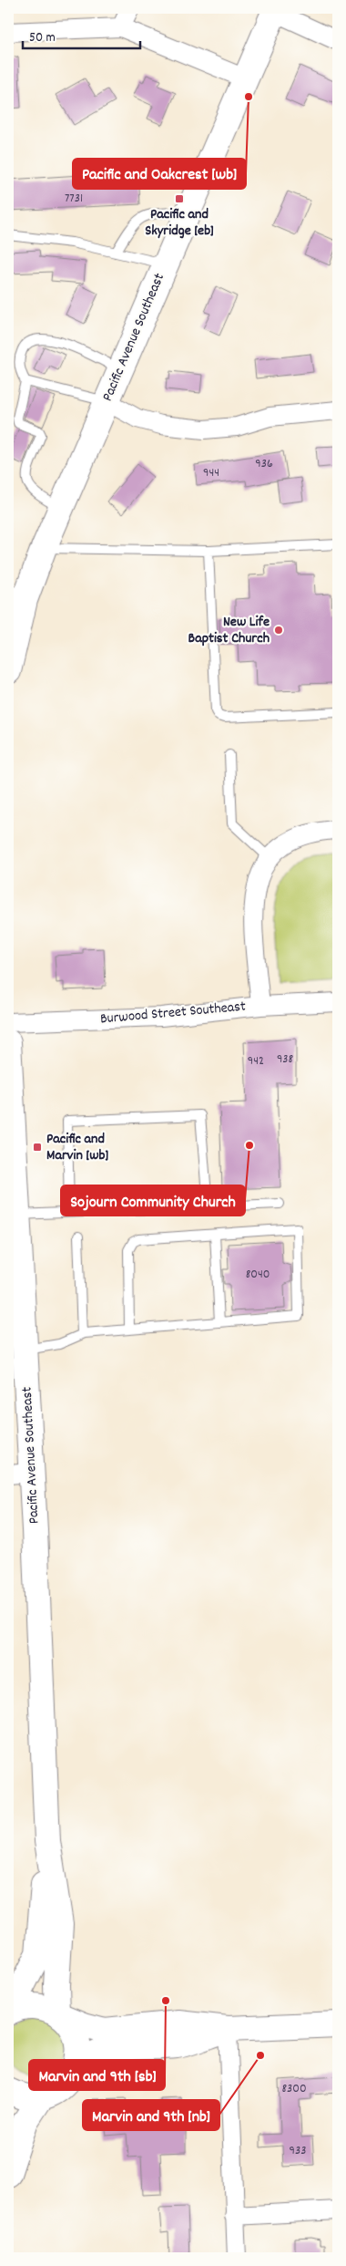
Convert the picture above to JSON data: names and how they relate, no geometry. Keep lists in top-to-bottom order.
{
  "streets": {
    "main road": ["Pacific Avenue Southeast"],
    "street": ["Burwood Street Southeast"]
  },
  "places": {
    "other": [
      "Pacific and Oakcrest [wb]",
      "New Life Baptist Church",
      "Sojourn Community Church",
      "Marvin and 9th [sb]",
      "Marvin and 9th [nb]"
    ],
    "transit": ["Pacific and Skyridge [eb]", "Pacific and Marvin [wb]"]
  },
  "house_numbers": [
    "7731",
    "936",
    "944",
    "938",
    "942",
    "8040",
    "8300",
    "933"
  ],
  "scale_bar": "50 m"
}
